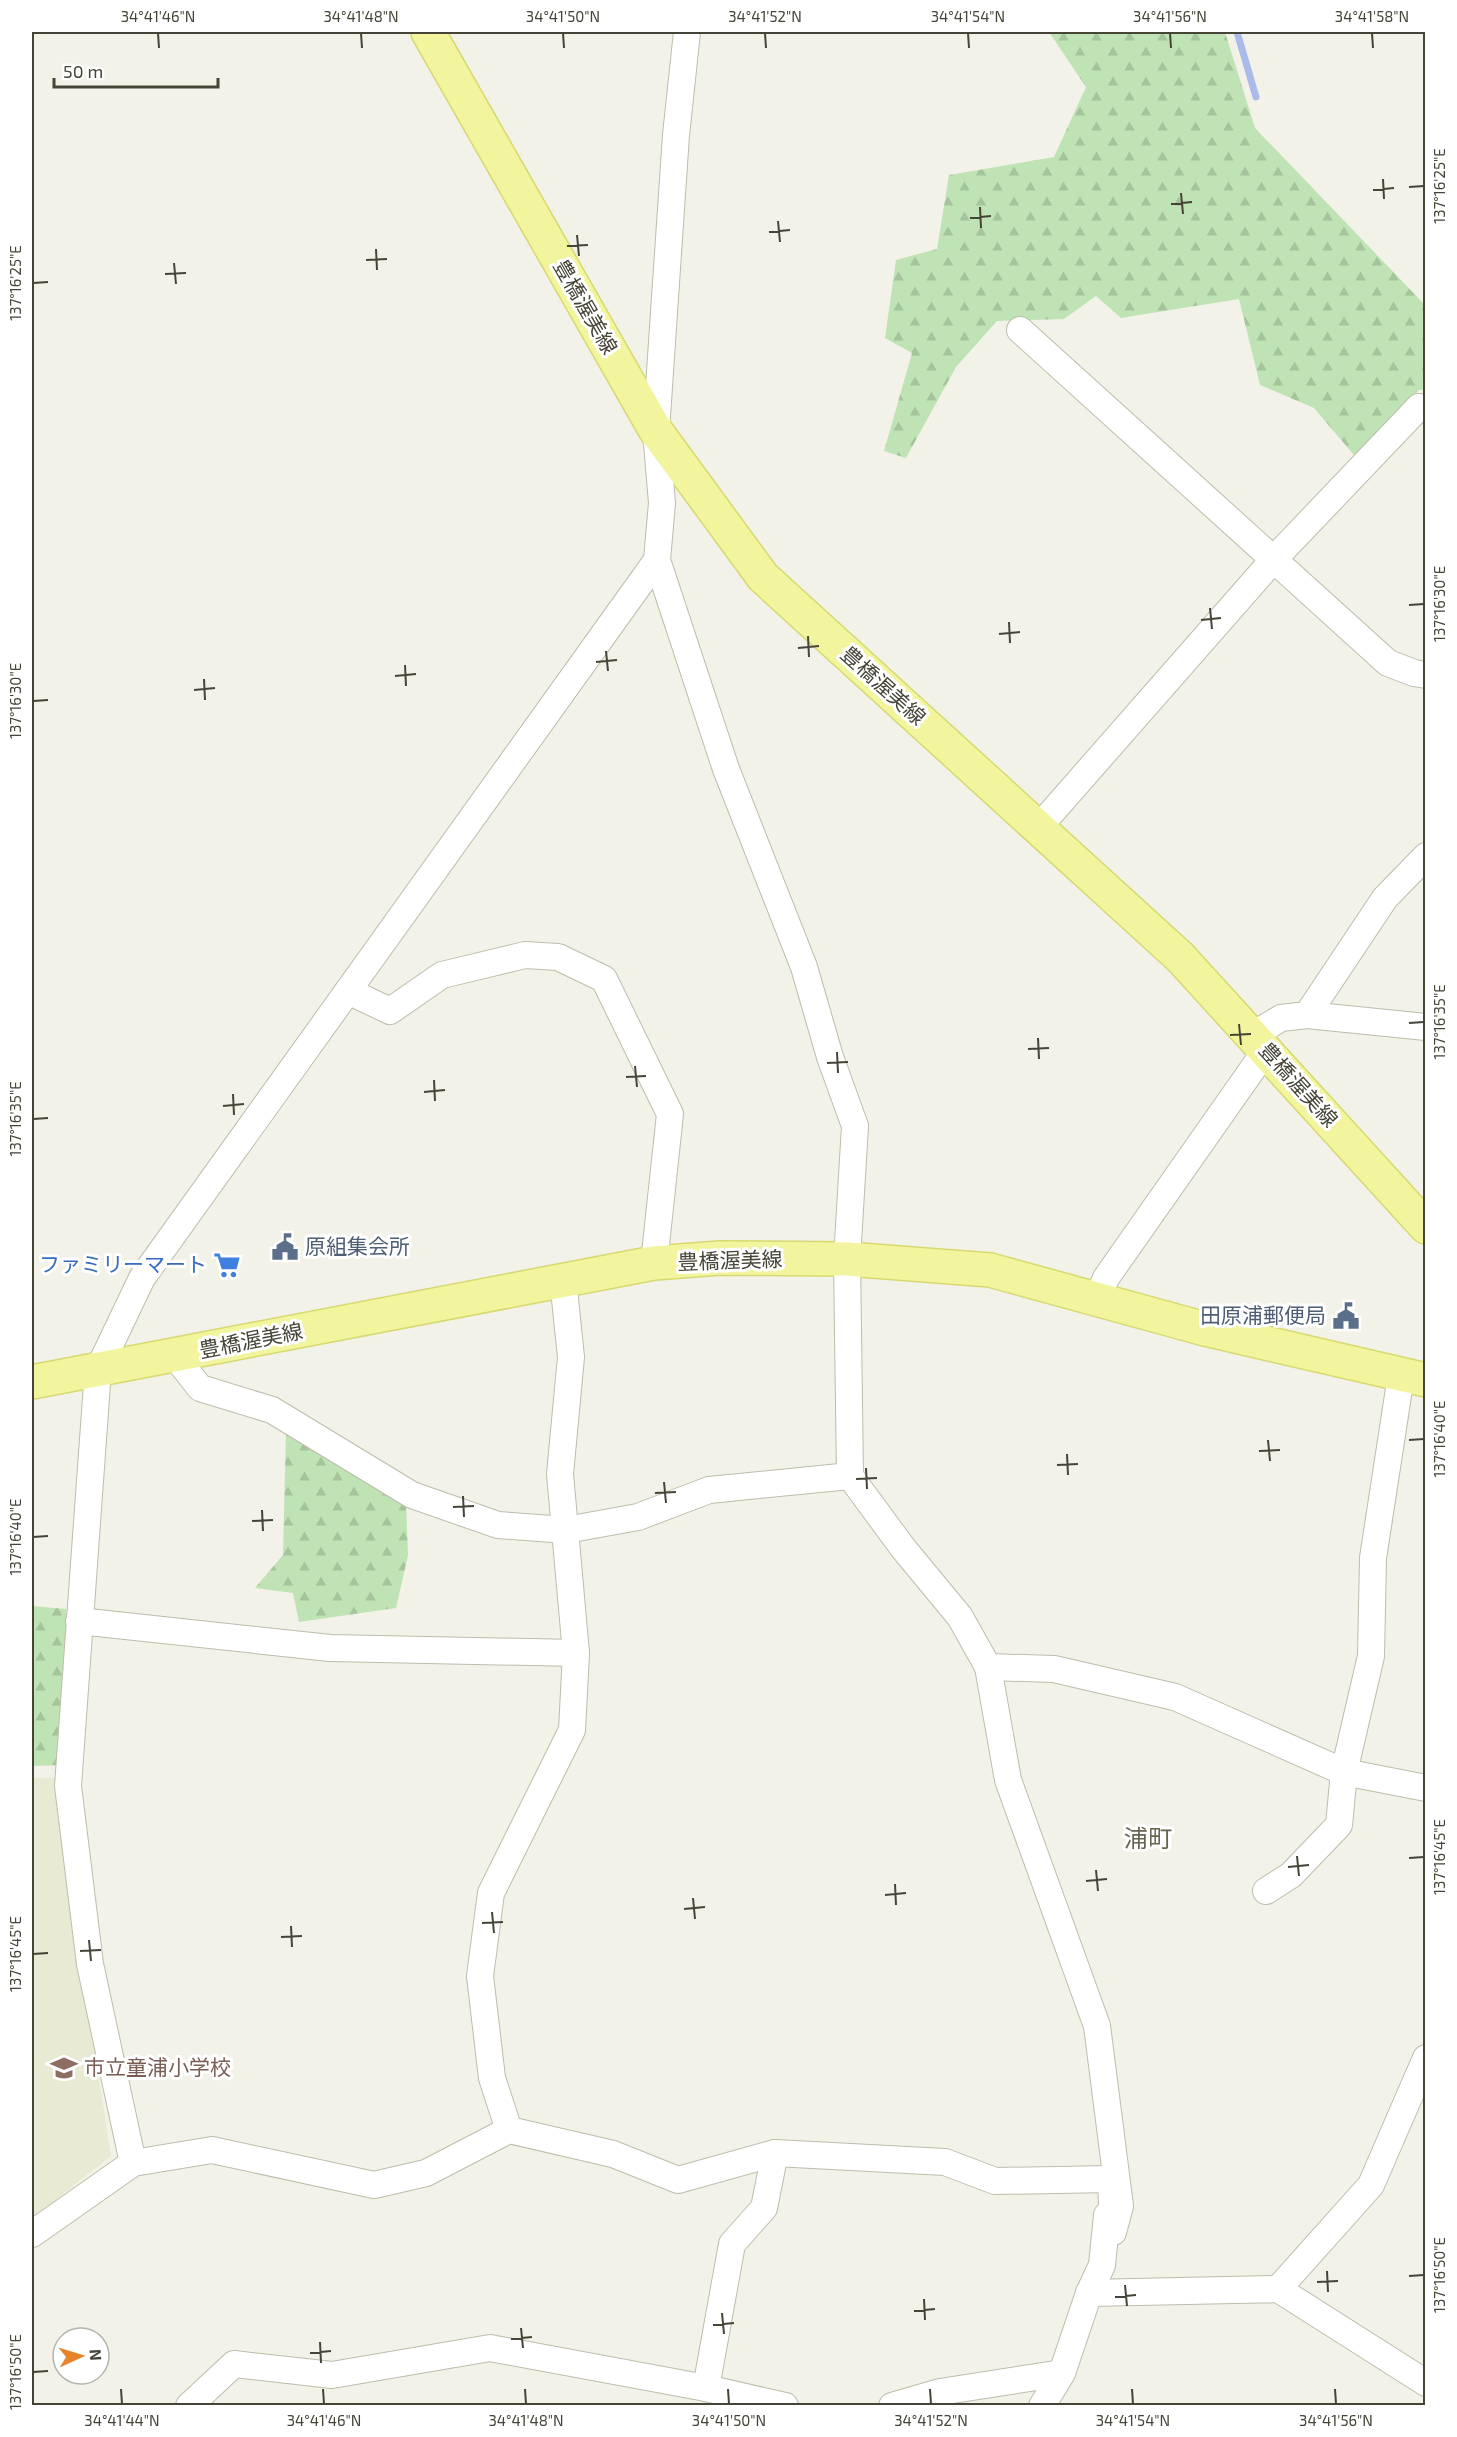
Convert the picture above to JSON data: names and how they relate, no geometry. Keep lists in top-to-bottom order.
{
  "streets": {
    "main road": ["豊橋渥美線"]
  },
  "districts": ["浦町"],
  "places": {
    "public building": ["原組集会所", "田原浦郵便局"],
    "supermarket": ["ファミリーマート"],
    "school or university": ["市立童浦小学校"]
  },
  "scale_bar": "50 m",
  "north": "right",
  "coordinates": [
    "34°41'46\"N",
    "34°41'48\"N",
    "34°41'50\"N",
    "34°41'52\"N",
    "34°41'54\"N",
    "34°41'56\"N",
    "34°41'58\"N",
    "137°16'25\"E",
    "137°16'30\"E",
    "137°16'35\"E",
    "137°16'40\"E",
    "137°16'45\"E",
    "137°16'50\"E",
    "34°41'44\"N"
  ]
}
